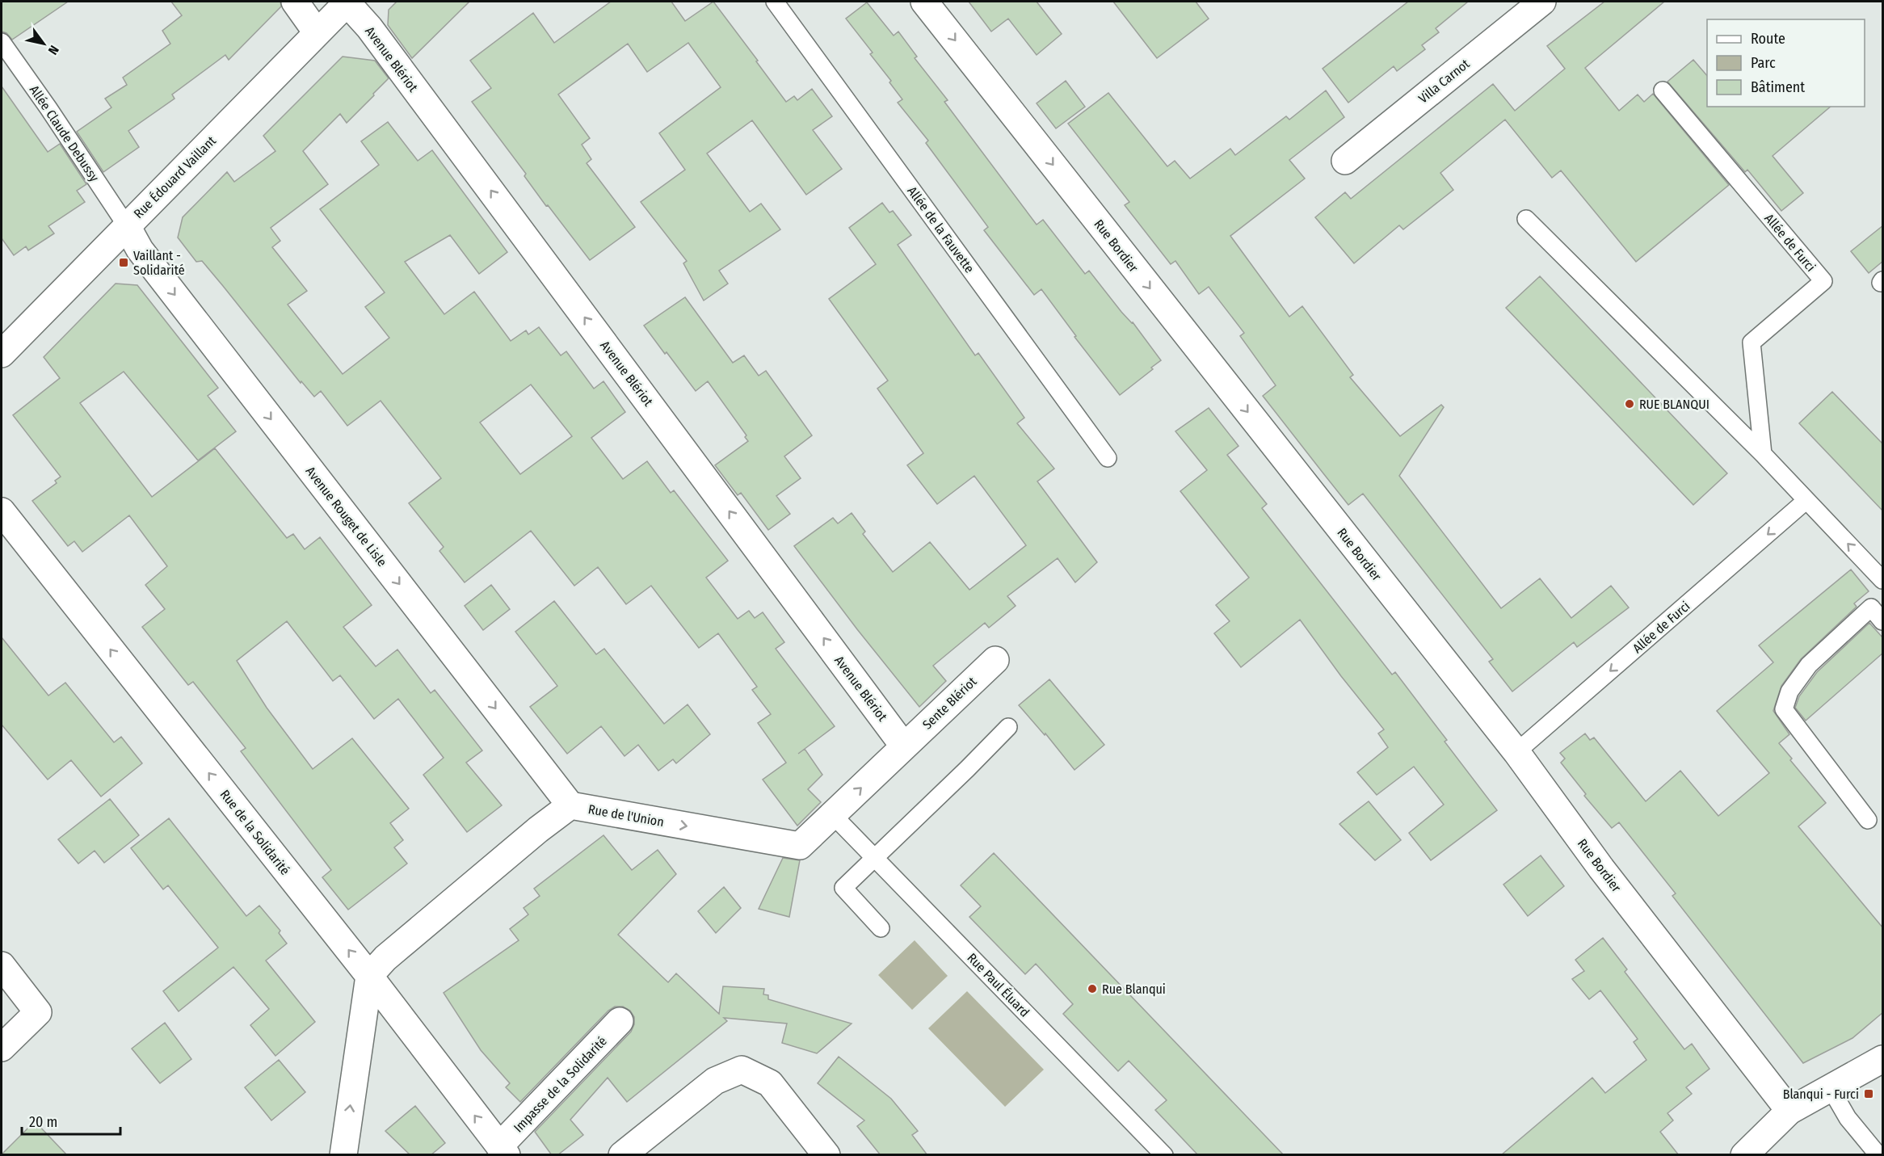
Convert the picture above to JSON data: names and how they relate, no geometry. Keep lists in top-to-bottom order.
{
  "streets": {
    "street": [
      "Avenue Blériot",
      "Villa Carnot",
      "Rue Édouard Vaillant",
      "Rue Bordier",
      "Avenue Rouget de Lisle",
      "Sente Blériot",
      "Rue de l'Union",
      "Rue de la Solidarité",
      "Impasse de la Solidarité"
    ],
    "lane": [
      "Allée Claude Debussy",
      "Allée de la Fauvette",
      "Allée de Furci",
      "Rue Paul Éluard"
    ]
  },
  "crossings": [
    ["Avenue Blériot", "Rue Édouard Vaillant"],
    ["Avenue Blériot", "Sente Blériot"],
    ["Avenue Blériot", "Rue de l'Union"],
    ["Allée Claude Debussy", "Rue Édouard Vaillant"],
    ["Allée Claude Debussy", "Avenue Rouget de Lisle"],
    ["Rue Édouard Vaillant", "Avenue Rouget de Lisle"],
    ["Allée de Furci", "Rue Bordier"],
    ["Avenue Rouget de Lisle", "Rue de l'Union"],
    ["Sente Blériot", "Rue de l'Union"],
    ["Rue de l'Union", "Rue de la Solidarité"],
    ["Rue de l'Union", "Rue Paul Éluard"],
    ["Rue de la Solidarité", "Impasse de la Solidarité"]
  ],
  "one_way": [
    "Avenue Blériot",
    "Allée de Furci",
    "Rue Bordier",
    "Avenue Rouget de Lisle",
    "Rue de l'Union",
    "Rue de la Solidarité"
  ],
  "places": {
    "transit": ["Vaillant - Solidarité", "Blanqui - Furci"],
    "other": ["RUE BLANQUI", "Rue Blanqui"]
  },
  "legend": ["Route", "Parc", "Bâtiment"],
  "scale_bar": "20 m",
  "north": "bottom right"
}
